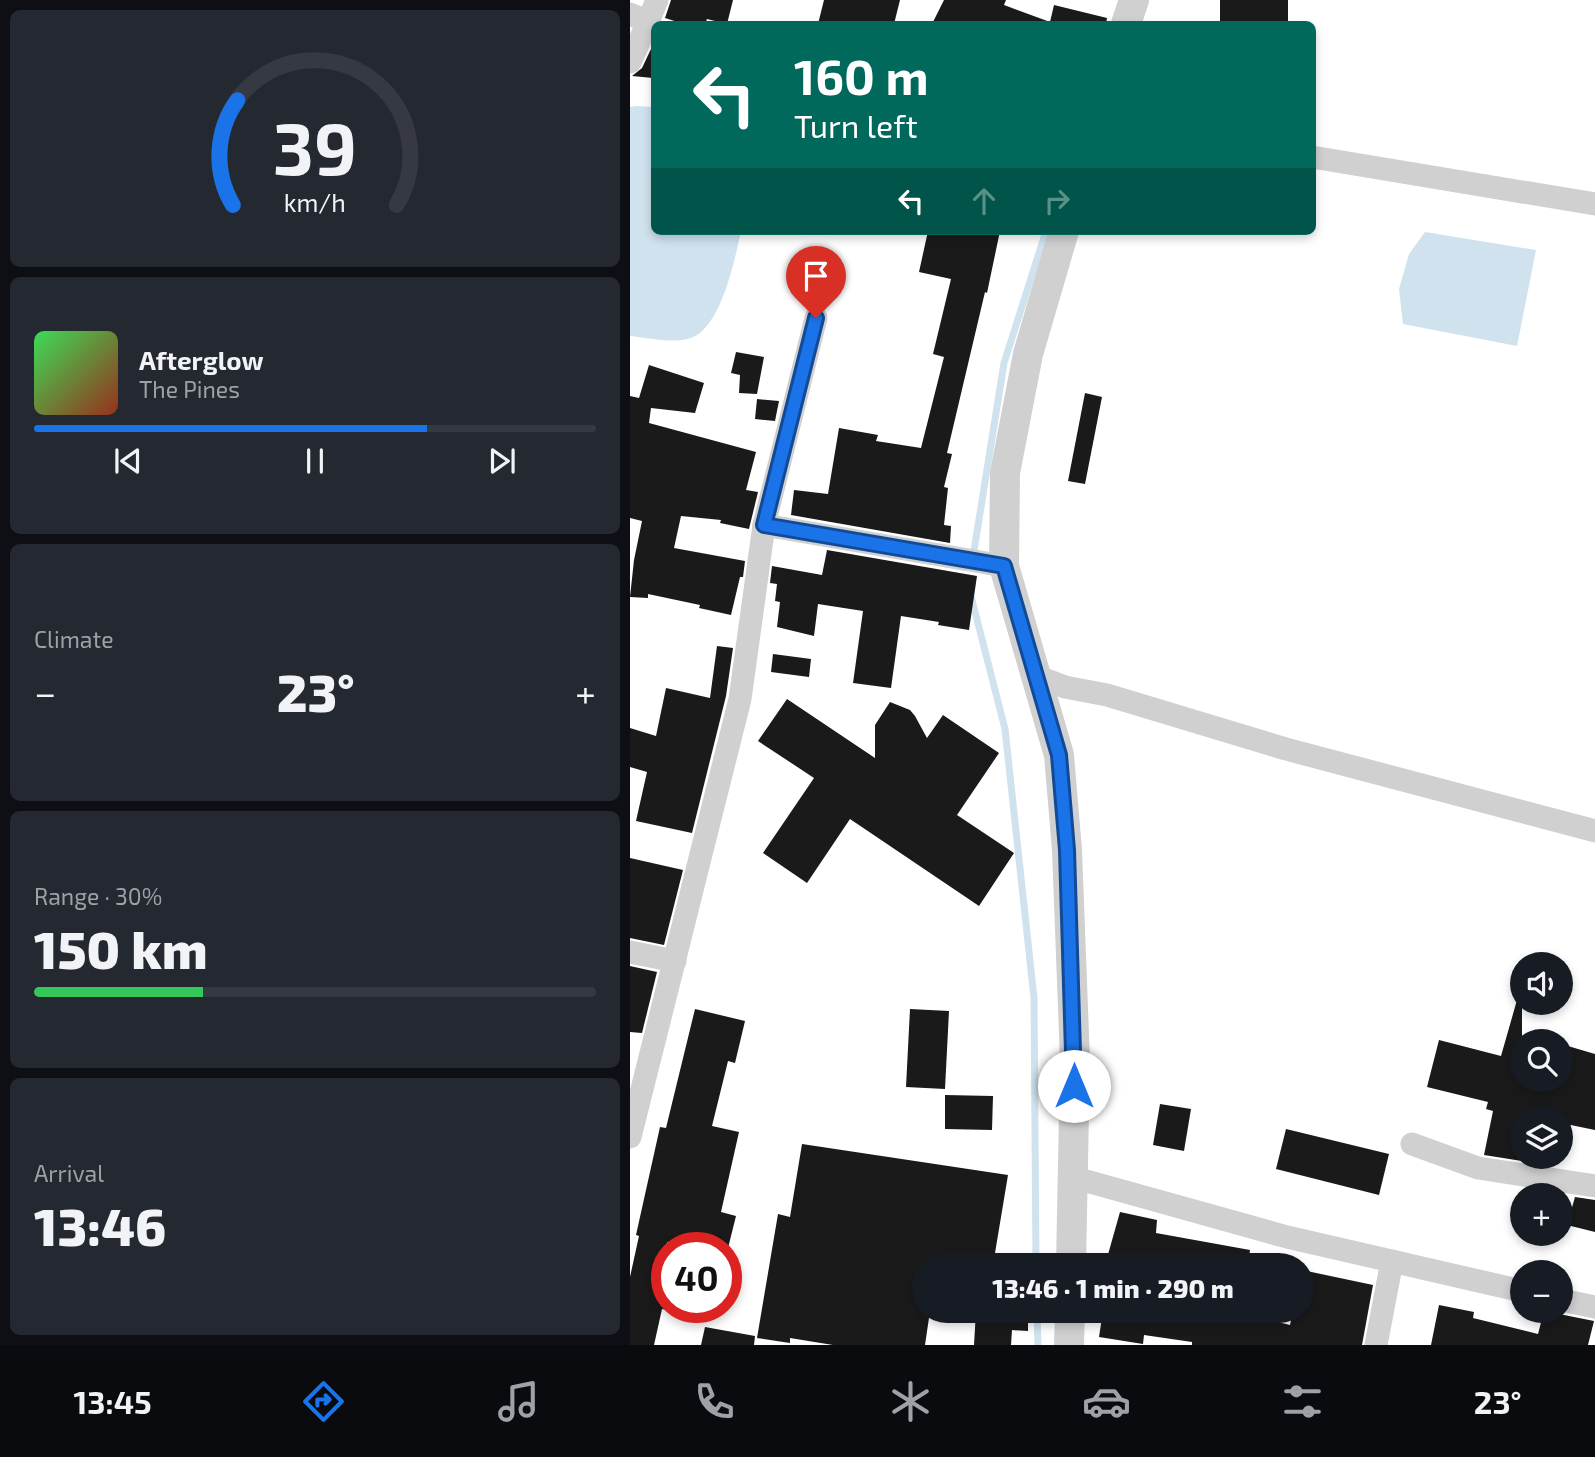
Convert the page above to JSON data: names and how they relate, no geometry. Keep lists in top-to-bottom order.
{
  "page": {
    "turn": ["160 m", "Turn left"],
    "song": ["Afterglow", "The Pines"],
    "tile": [
      "Climate",
      ["Range · 30%", "150 km"],
      ["Arrival", "13:46"]
    ],
    "heat": ["−", "23°", "+"],
    "map_buttons": ["+", "−"],
    "limit": "40",
    "trip": "13:46 · 1 min · 290 m",
    "tabs": ["13:45", "23°"],
    "gauge": ["39", "km/h"]
  }
}
